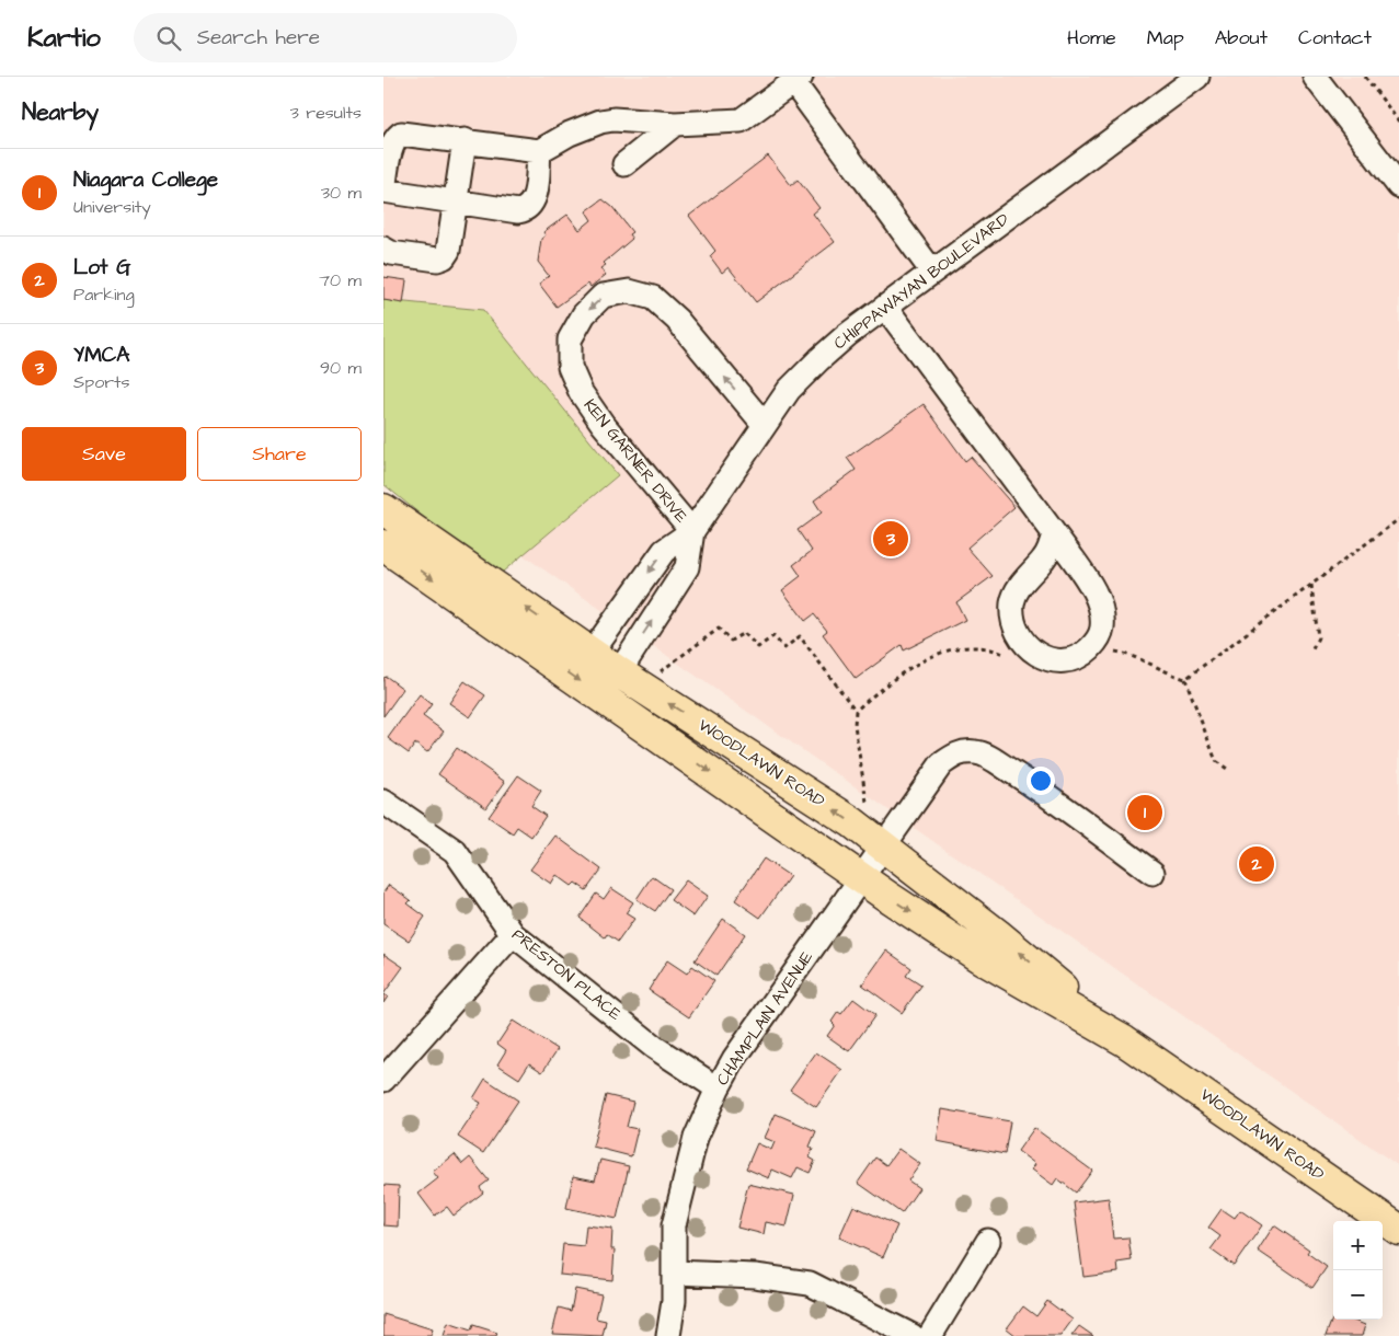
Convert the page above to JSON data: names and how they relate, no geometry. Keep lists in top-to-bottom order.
{
  "streets": {
    "main road": ["WOODLAWN ROAD"],
    "street": [
      "CHIPPAWAYAN BOULEVARD",
      "KEN GARNER DRIVE",
      "PRESTON PLACE",
      "CHAMPLAIN AVENUE"
    ]
  },
  "crossings": [
    ["CHIPPAWAYAN BOULEVARD", "KEN GARNER DRIVE"],
    ["CHIPPAWAYAN BOULEVARD", "WOODLAWN ROAD"],
    ["WOODLAWN ROAD", "CHAMPLAIN AVENUE"],
    ["PRESTON PLACE", "CHAMPLAIN AVENUE"]
  ],
  "page": {
    "header": "Kartio",
    "search": "Search here",
    "nav": [
      "Home",
      "Map",
      "About",
      "Contact"
    ],
    "heading": ["Nearby", "3 results"],
    "list": [
      {
        "mark": "1",
        "name": "Niagara College",
        "note": "University",
        "value": "30 m"
      },
      {
        "mark": "2",
        "name": "Lot G",
        "note": "Parking",
        "value": "70 m"
      },
      {
        "mark": "3",
        "name": "YMCA",
        "note": "Sports",
        "value": "90 m"
      }
    ],
    "buttons": ["Save", "Share"],
    "pins": ["3", "1", "2"],
    "map_buttons": ["+", "−"]
  }
}
